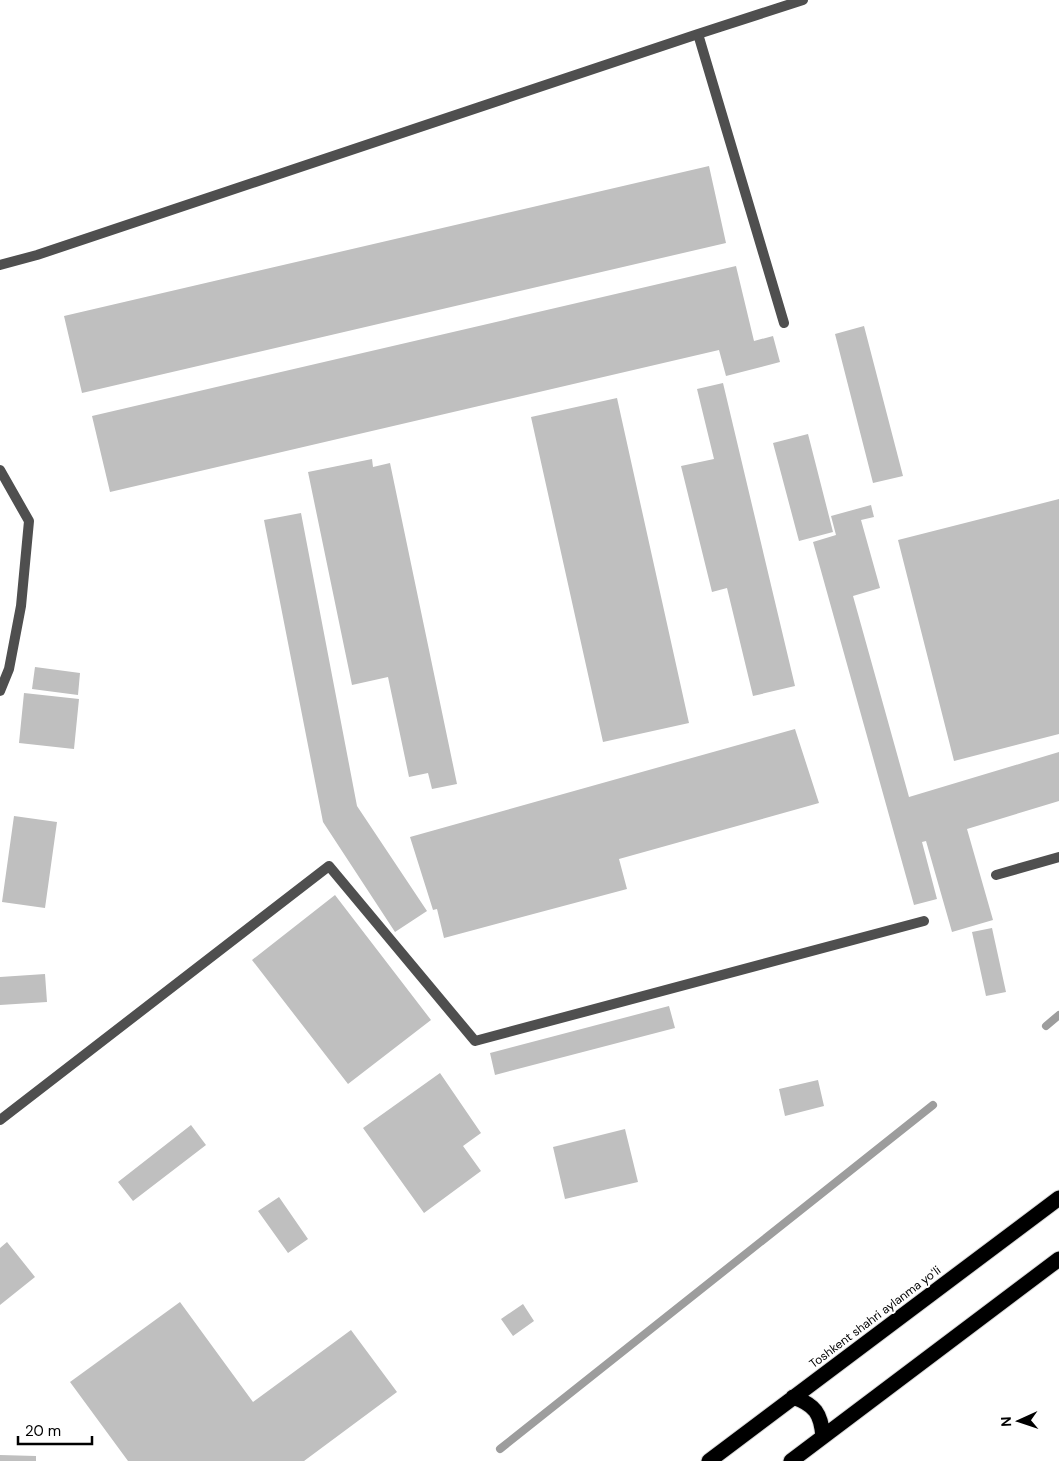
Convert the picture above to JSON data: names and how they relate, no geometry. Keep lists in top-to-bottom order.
{
  "streets": {
    "highway": ["Toshkent shahri aylanma yoʻli"]
  },
  "scale_bar": "20 m",
  "north": "left"
}
